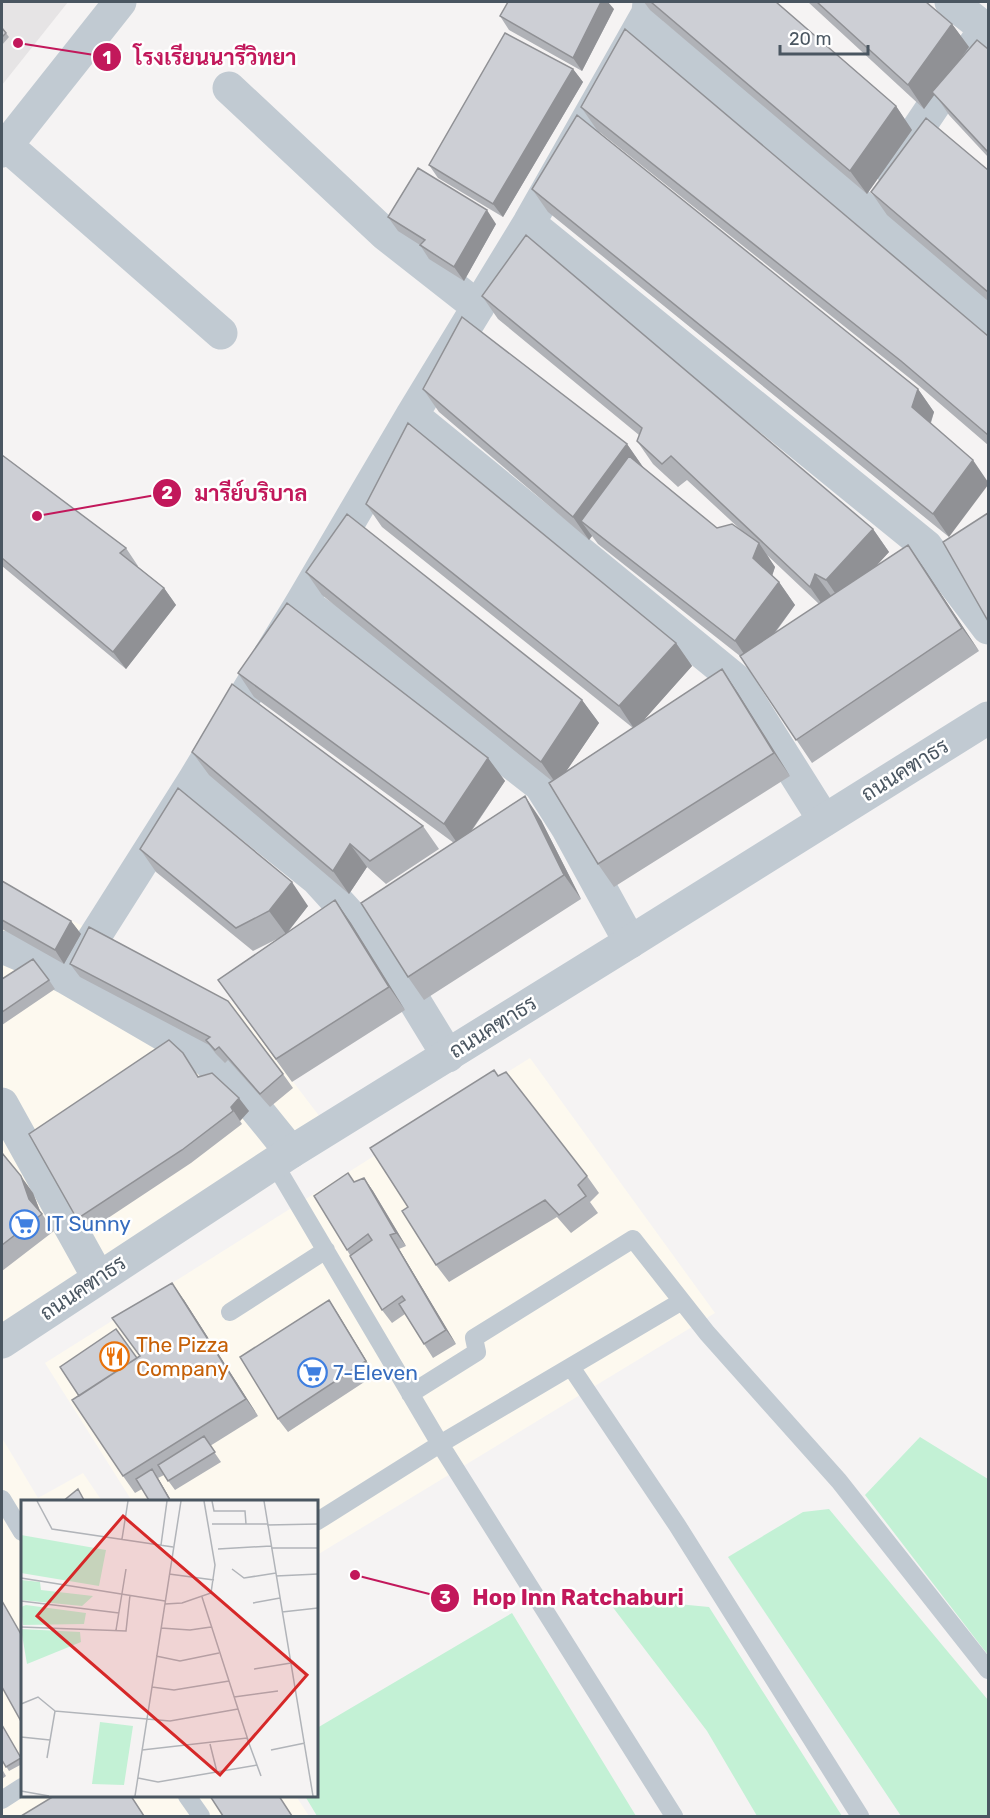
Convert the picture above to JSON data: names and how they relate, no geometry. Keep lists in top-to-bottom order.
{
  "streets": {
    "street": ["ถนนคฑาธร"]
  },
  "places": {
    "other": ["โรงเรียนนารีวิทยา", "มารีย์บริบาล", "Hop Inn Ratchaburi"],
    "supermarket": ["IT Sunny", "7-Eleven"],
    "restaurant": ["The Pizza Company"]
  },
  "scale_bar": "20 m"
}
